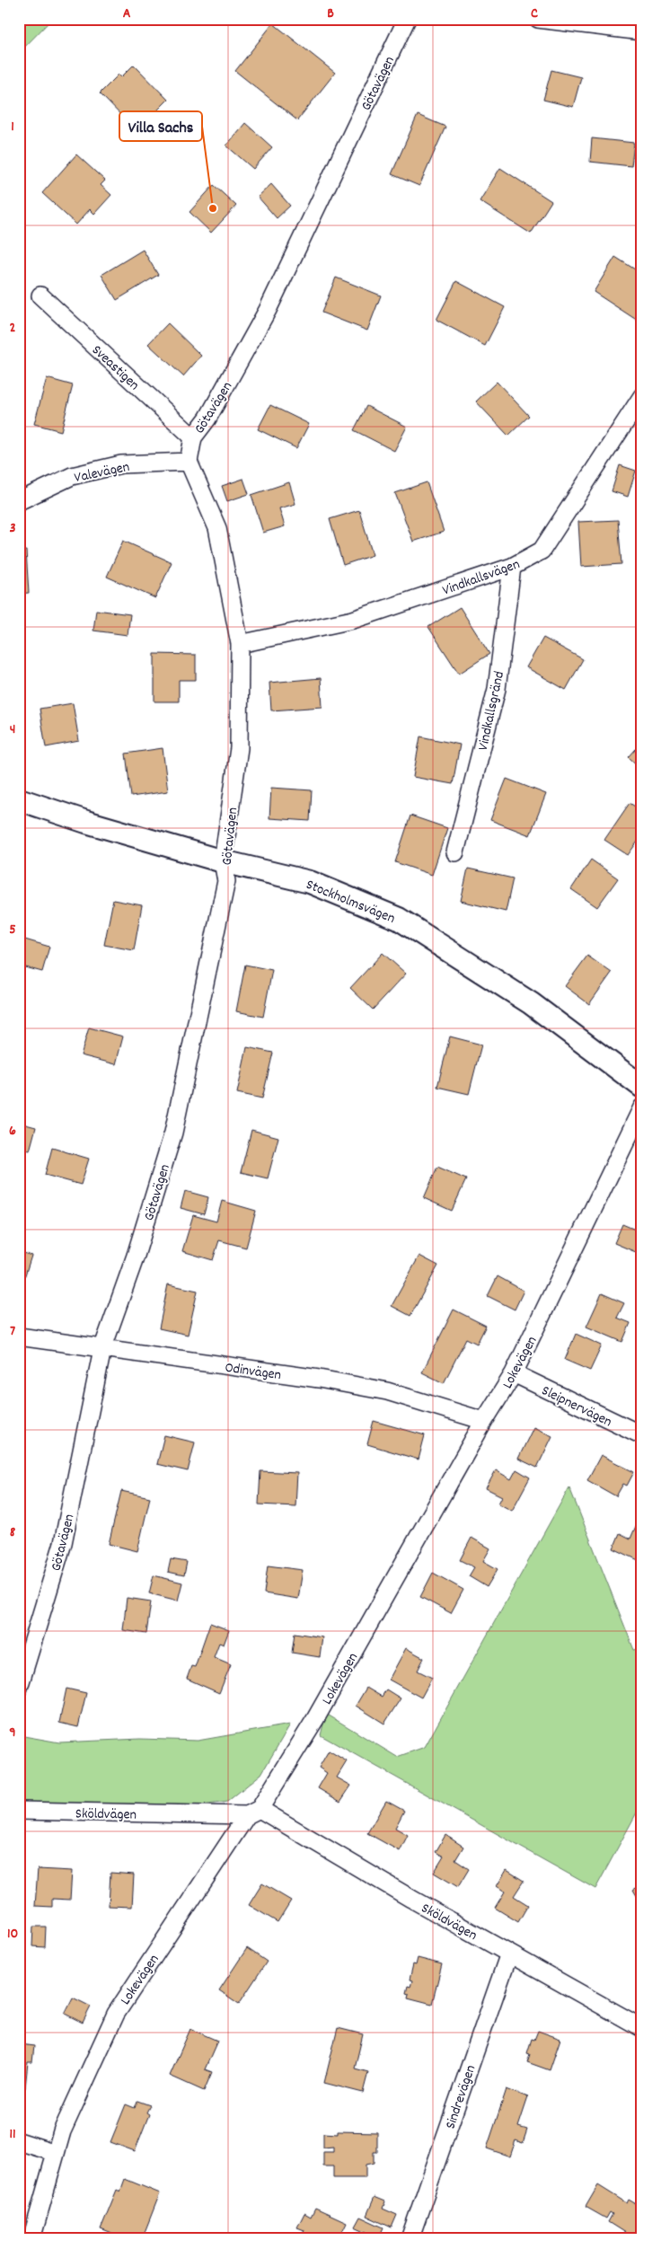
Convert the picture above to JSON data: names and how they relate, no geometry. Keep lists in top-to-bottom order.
{
  "streets": {
    "street": [
      "Götavägen",
      "Sveastigen",
      "Valevägen",
      "Vindkallsvägen",
      "Vindkallsgränd",
      "Stockholmsvägen",
      "Lokevägen",
      "Odinvägen",
      "Sleipnervägen",
      "Sköldvägen",
      "Sindrevägen"
    ]
  },
  "crossings": [
    ["Götavägen", "Sveastigen"],
    ["Götavägen", "Valevägen"],
    ["Götavägen", "Vindkallsvägen"],
    ["Götavägen", "Stockholmsvägen"],
    ["Götavägen", "Odinvägen"],
    ["Vindkallsvägen", "Vindkallsgränd"],
    ["Lokevägen", "Odinvägen"],
    ["Lokevägen", "Sleipnervägen"],
    ["Lokevägen", "Sköldvägen"],
    ["Sköldvägen", "Sindrevägen"]
  ],
  "places": ["Villa Sachs"],
  "grid": {
    "columns": ["A", "B", "C"],
    "rows": [
      "1",
      "2",
      "3",
      "4",
      "5",
      "6",
      "7",
      "8",
      "9",
      "10",
      "11"
    ]
  }
}
